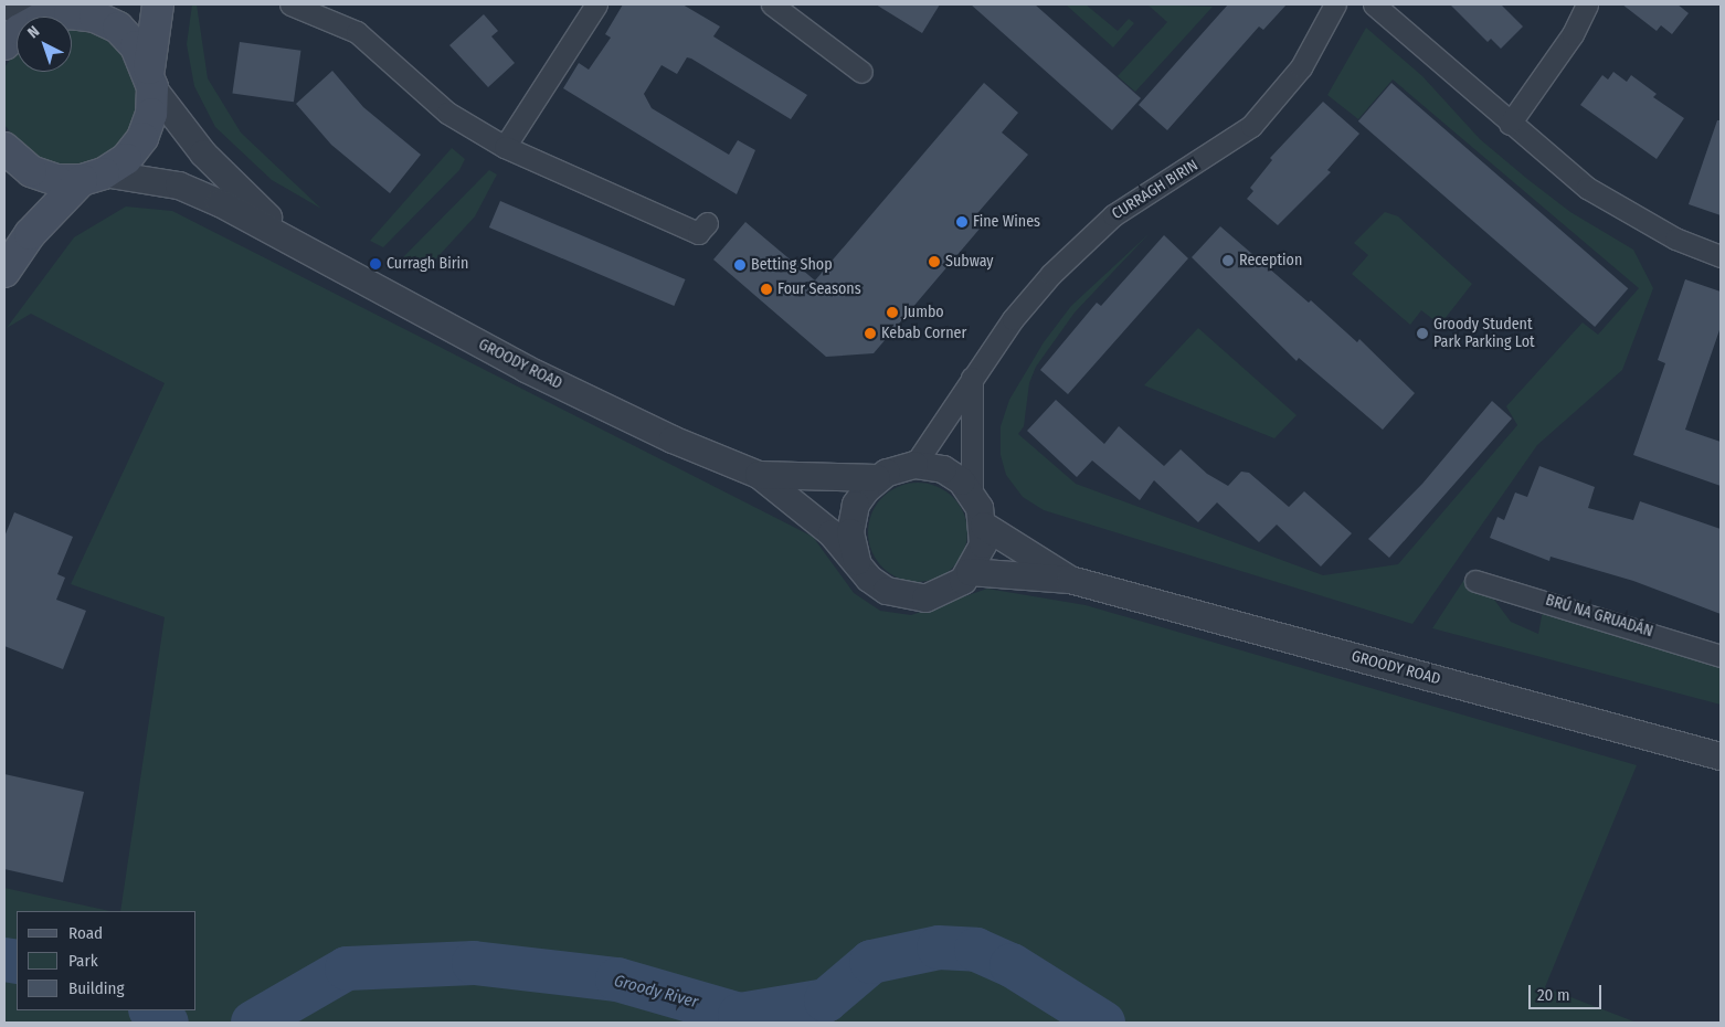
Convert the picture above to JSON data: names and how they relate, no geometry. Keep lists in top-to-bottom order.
{
  "streets": {
    "street": ["CURRAGH BIRIN", "GROODY ROAD", "BRÚ NA GRUADÁN"]
  },
  "water": ["Groody River"],
  "places": [
    "Fine Wines",
    "Reception",
    "Subway",
    "Curragh Birin",
    "Betting Shop",
    "Four Seasons",
    "Jumbo",
    "Kebab Corner",
    "Groody Student Park Parking Lot"
  ],
  "legend": ["Road", "Park", "Building"],
  "scale_bar": "20 m",
  "north": "top left"
}
